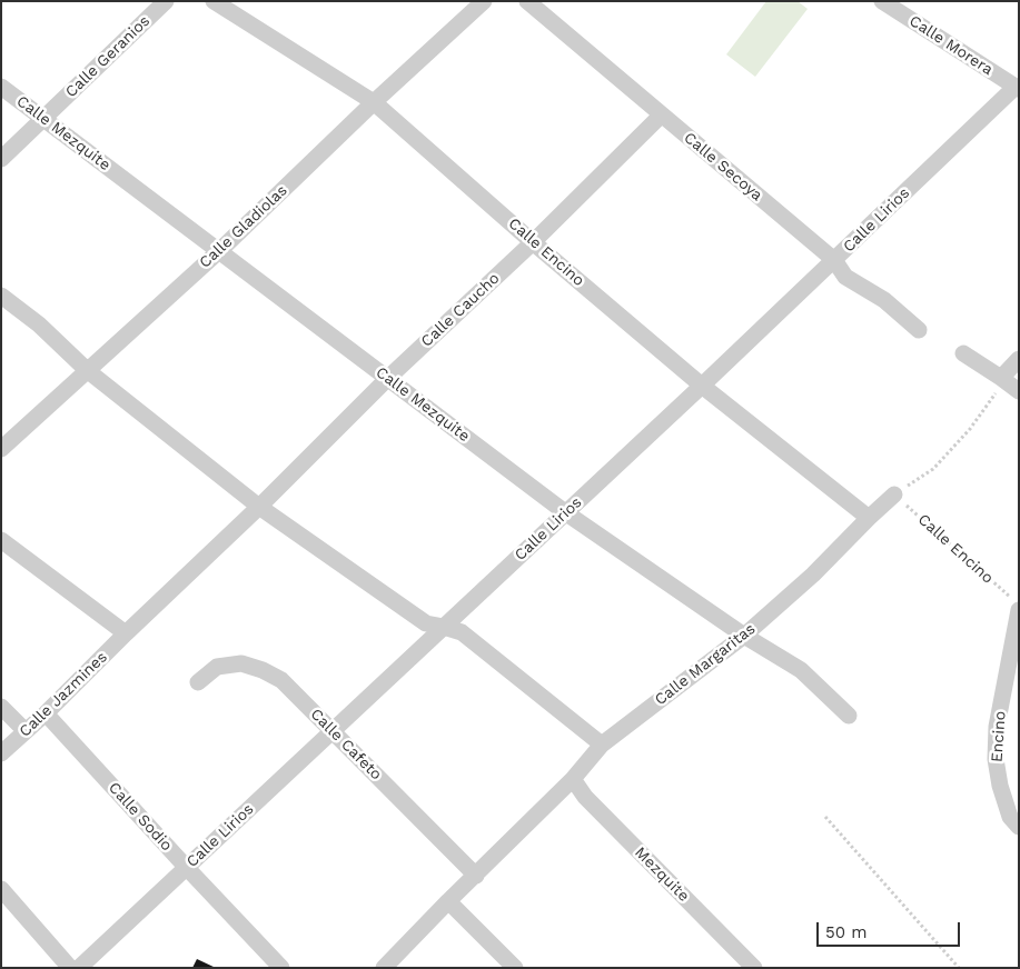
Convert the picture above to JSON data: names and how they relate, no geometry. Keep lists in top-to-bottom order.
{
  "streets": {
    "street": [
      "Calle Morera",
      "Calle Geranios",
      "Calle Mezquite",
      "Calle Secoya",
      "Calle Lirios",
      "Calle Gladiolas",
      "Calle Encino",
      "Calle Caucho",
      "Calle Margaritas",
      "Calle Jazmines",
      "Encino",
      "Calle Cafeto",
      "Calle Sodio",
      "Mezquite"
    ]
  },
  "crossings": [
    ["Calle Morera", "Calle Lirios"],
    ["Calle Geranios", "Calle Mezquite"],
    ["Calle Mezquite", "Calle Lirios"],
    ["Calle Mezquite", "Calle Gladiolas"],
    ["Calle Mezquite", "Calle Caucho"],
    ["Calle Mezquite", "Calle Margaritas"],
    ["Calle Secoya", "Calle Lirios"],
    ["Calle Secoya", "Calle Caucho"],
    ["Calle Lirios", "Calle Encino"],
    ["Calle Lirios", "Calle Cafeto"],
    ["Calle Lirios", "Calle Sodio"],
    ["Calle Gladiolas", "Calle Encino"],
    ["Calle Encino", "Calle Caucho"],
    ["Calle Encino", "Calle Margaritas"],
    ["Calle Caucho", "Calle Jazmines"],
    ["Calle Margaritas", "Calle Cafeto"],
    ["Calle Margaritas", "Mezquite"],
    ["Calle Jazmines", "Calle Sodio"]
  ],
  "scale_bar": "50 m"
}
